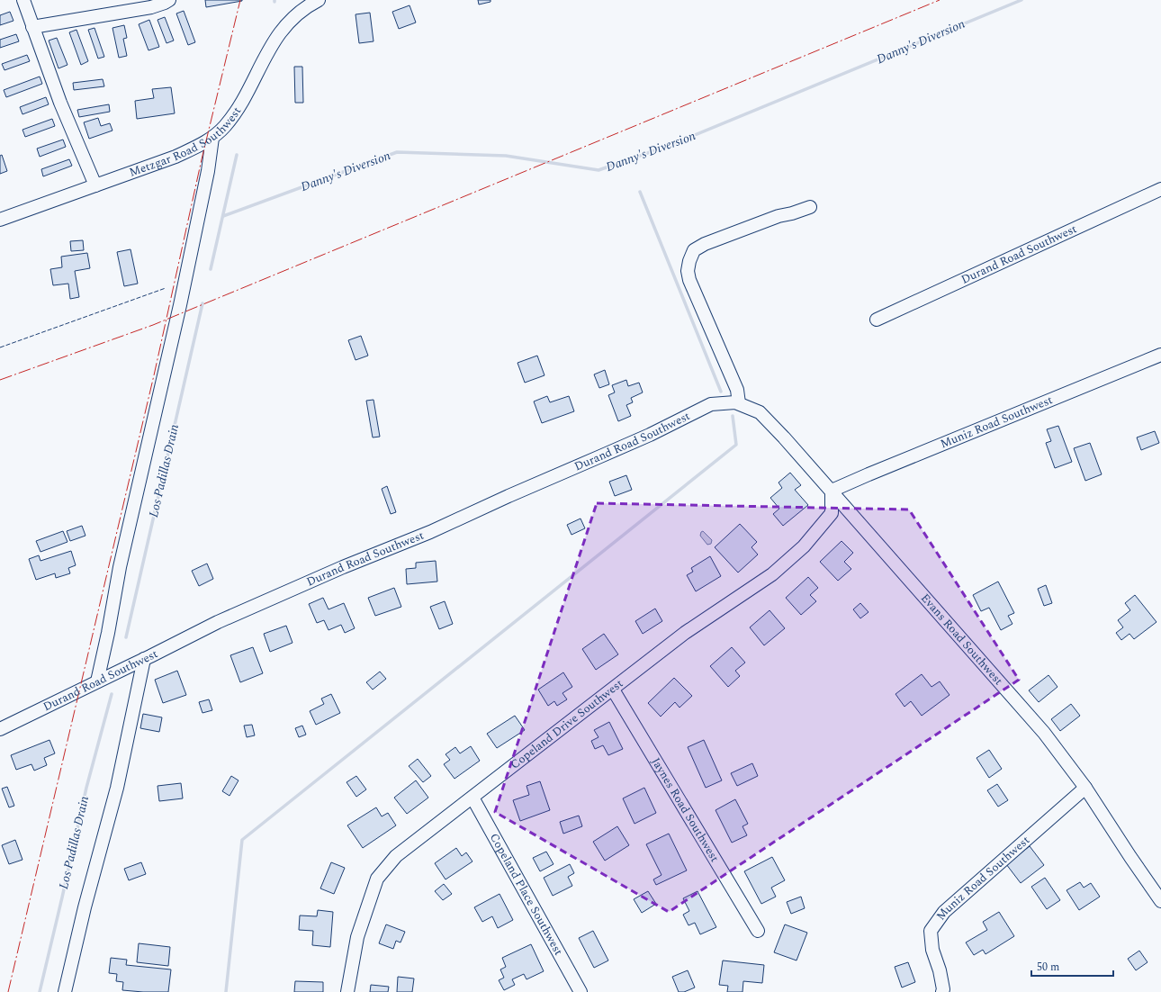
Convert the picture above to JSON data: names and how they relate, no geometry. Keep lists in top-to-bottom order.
{
  "streets": {
    "street": [
      "Metzgar Road Southwest",
      "Durand Road Southwest",
      "Muniz Road Southwest",
      "Evans Road Southwest",
      "Copeland Drive Southwest",
      "Jaynes Road Southwest",
      "Copeland Place Southwest"
    ]
  },
  "crossings": [
    ["Durand Road Southwest", "Evans Road Southwest"],
    ["Muniz Road Southwest", "Evans Road Southwest"],
    ["Muniz Road Southwest", "Copeland Drive Southwest"],
    ["Evans Road Southwest", "Copeland Drive Southwest"],
    ["Copeland Drive Southwest", "Jaynes Road Southwest"],
    ["Copeland Drive Southwest", "Copeland Place Southwest"]
  ],
  "water": ["Danny's Diversion", "Los Padillas Drain"],
  "scale_bar": "50 m"
}
